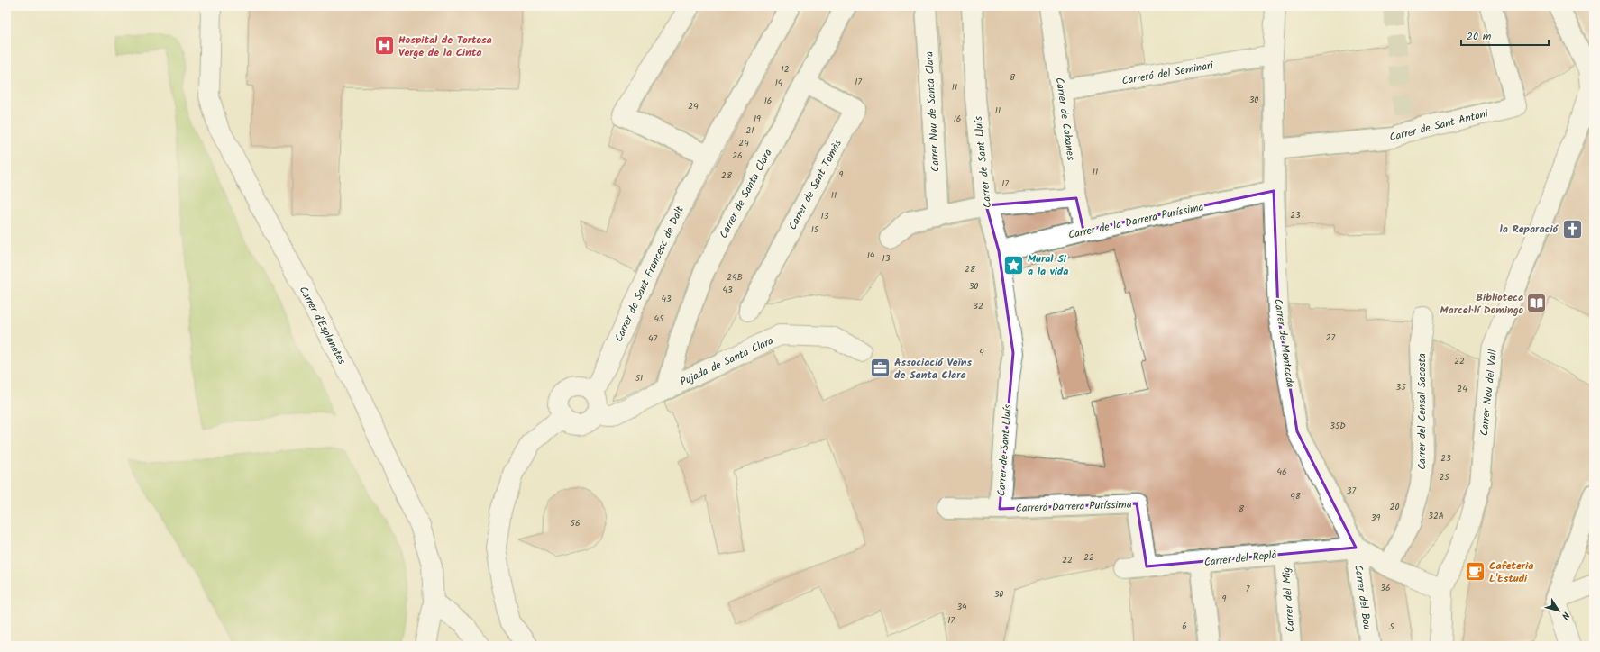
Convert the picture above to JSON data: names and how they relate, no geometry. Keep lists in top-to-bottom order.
{
  "streets": {
    "street": [
      "Carreró del Seminari",
      "Carrer Nou de Santa Clara",
      "Carrer de Cabanes",
      "Carrer de Sant Antoni",
      "Carrer de Sant Lluís",
      "Carrer de Sant Tomàs",
      "Carrer de Santa Clara",
      "Carrer de la Darrera Puríssima",
      "Carrer de Sant Francesc de Dalt",
      "Carrer d'Esplanetes",
      "Carrer de Montcada",
      "Pujada de Santa Clara",
      "Carrer Nou del Vall",
      "Carrer del Censal Sacosta",
      "Carreró Darrera Puríssima",
      "Carrer del Replà",
      "Carrer del Bou",
      "Carrer del Mig"
    ]
  },
  "crossings": [
    ["Carreró del Seminari", "Carrer de Cabanes"],
    ["Carreró del Seminari", "Carrer de Montcada"],
    ["Carrer de Cabanes", "Carrer de la Darrera Puríssima"],
    ["Carrer de Sant Antoni", "Carrer de Montcada"],
    ["Carrer de Sant Lluís", "Carrer de la Darrera Puríssima"],
    ["Carrer de Sant Lluís", "Carreró Darrera Puríssima"],
    ["Carrer de Sant Tomàs", "Carrer de Santa Clara"],
    ["Carrer de Santa Clara", "Pujada de Santa Clara"],
    ["Carrer de la Darrera Puríssima", "Carrer de Montcada"],
    ["Carrer de Sant Francesc de Dalt", "Pujada de Santa Clara"],
    ["Carrer de Montcada", "Carrer del Replà"],
    ["Carrer de Montcada", "Carrer del Bou"],
    ["Carreró Darrera Puríssima", "Carrer del Replà"],
    ["Carrer del Replà", "Carrer del Bou"],
    ["Carrer del Replà", "Carrer del Mig"]
  ],
  "places": {
    "hospital": ["Hospital de Tortosa Verge de la Cinta"],
    "church": ["la Reparació"],
    "place": ["Mural Si a la vida"],
    "library": ["Biblioteca Marcel·lí Domingo"],
    "office": ["Associació Veïns de Santa Clara"],
    "cafe": ["Cafeteria L'Estudi"]
  },
  "house_numbers": [
    "12",
    "8",
    "17",
    "14",
    "11",
    "30",
    "16",
    "24",
    "11",
    "19",
    "16",
    "21",
    "24",
    "26",
    "11",
    "9",
    "28",
    "17",
    "11",
    "23",
    "13",
    "15",
    "14",
    "13",
    "28",
    "24B",
    "30",
    "43",
    "43",
    "32",
    "45",
    "27",
    "47",
    "4",
    "22",
    "51",
    "35",
    "24",
    "35D",
    "23",
    "46",
    "25",
    "37",
    "48",
    "20",
    "8",
    "32A",
    "39",
    "56",
    "22",
    "22",
    "36",
    "7",
    "30",
    "9",
    "34",
    "17",
    "6",
    "5"
  ],
  "scale_bar": "20 m",
  "north": "bottom right"
}
